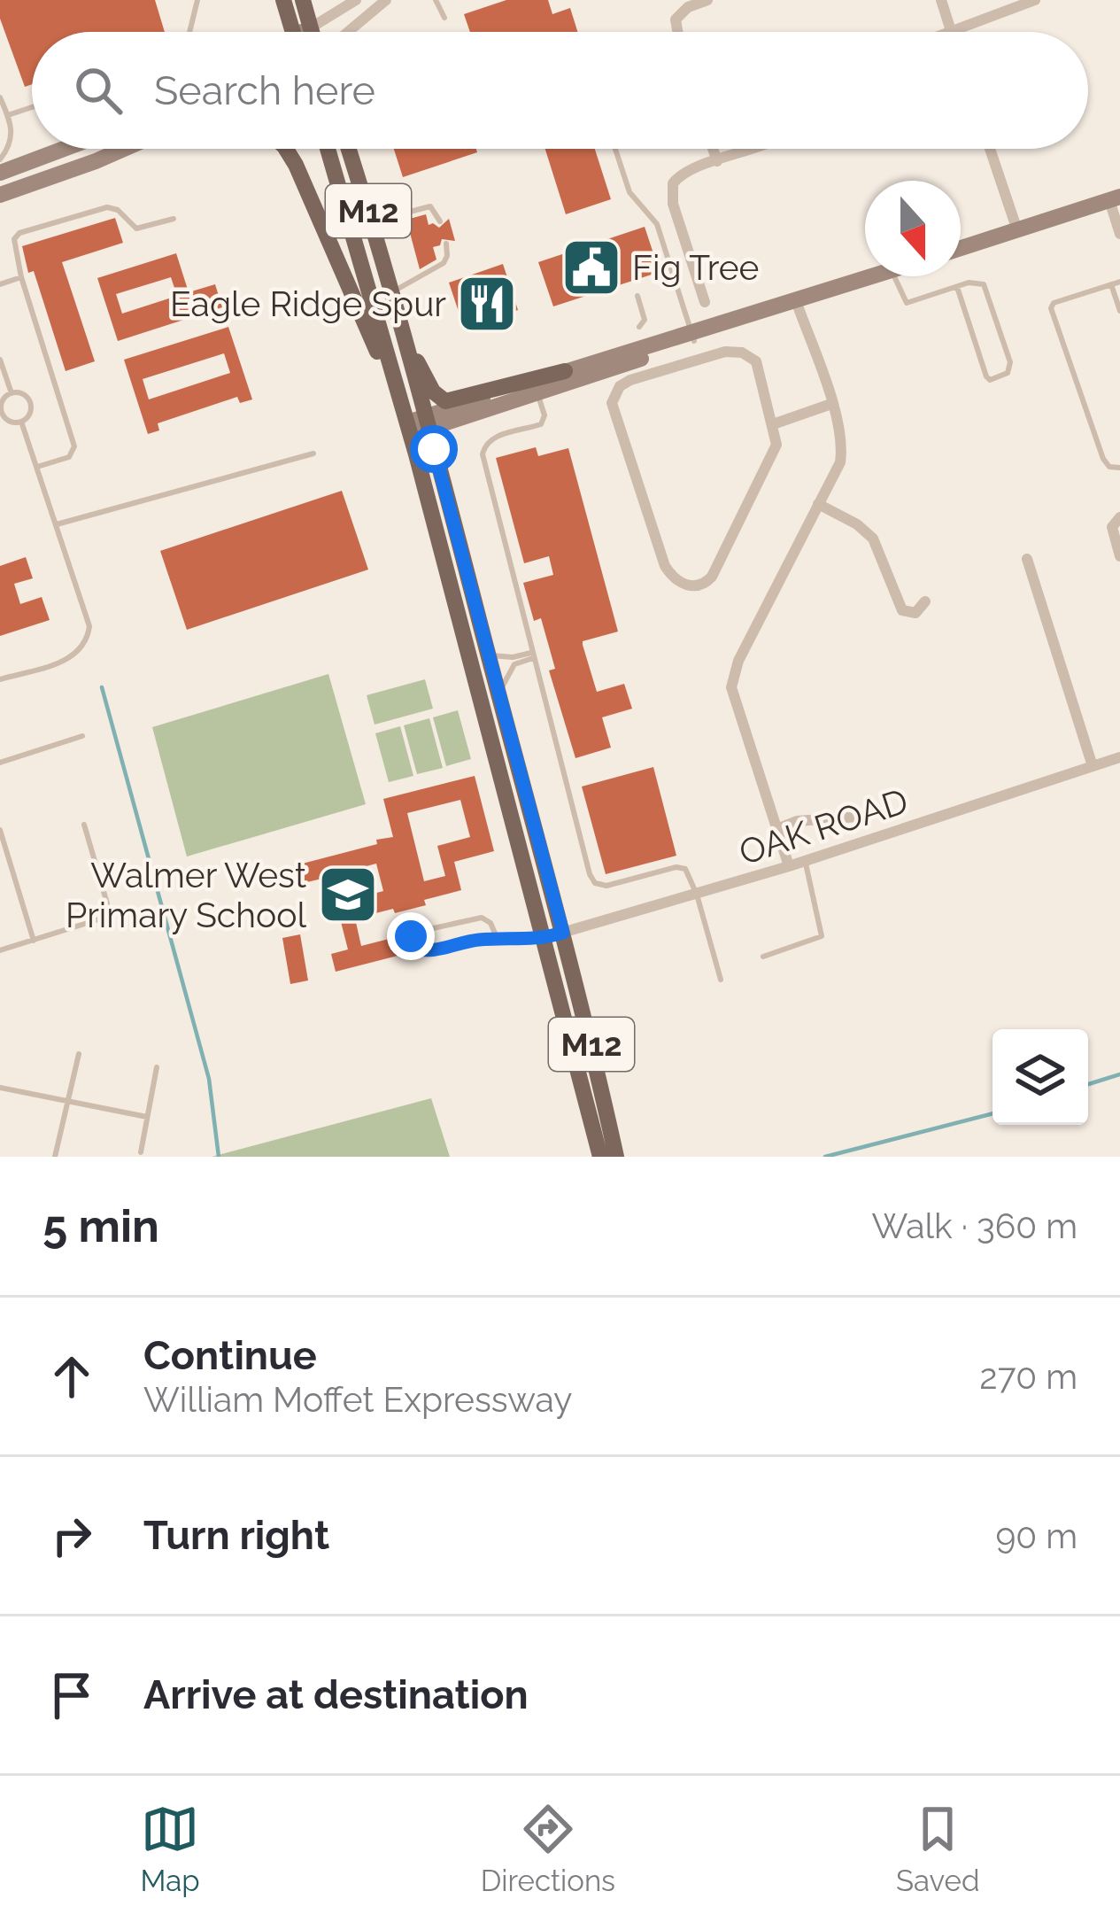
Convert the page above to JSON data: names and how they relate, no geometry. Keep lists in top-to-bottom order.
{
  "streets": {
    "main road": ["M12"],
    "street": ["OAK ROAD"]
  },
  "crossings": [
    ["M12", "OAK ROAD"]
  ],
  "places": {
    "public building": ["Fig Tree"],
    "restaurant": ["Eagle Ridge Spur"],
    "school or university": ["Walmer West Primary School"]
  },
  "north": "bottom",
  "page": {
    "search": "Search here",
    "heading": ["5 min", "Walk · 360 m"],
    "list": [
      ["Continue", "William Moffet Expressway", "270 m"],
      ["Turn right", "90 m"],
      "Arrive at destination"
    ],
    "nav": ["Map", "Directions", "Saved"]
  }
}
